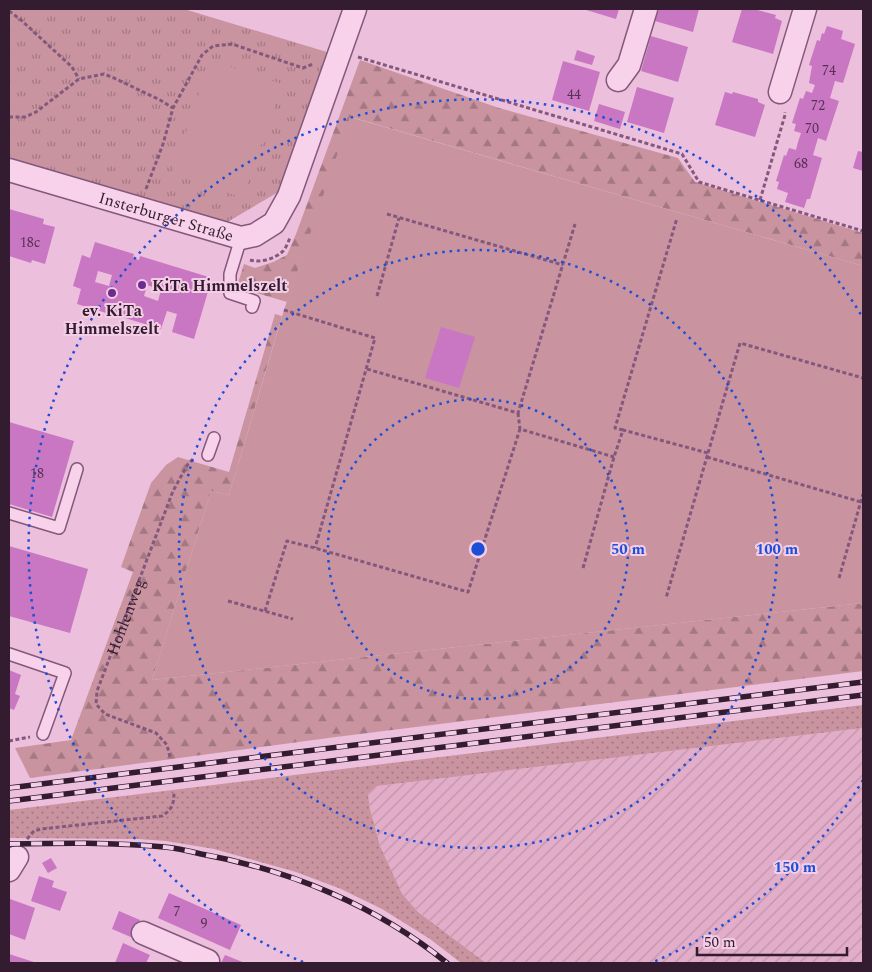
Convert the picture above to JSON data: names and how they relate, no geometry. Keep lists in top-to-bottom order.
{
  "streets": {
    "street": ["Insterburger Straße"],
    "path": ["Hohlenweg"]
  },
  "places": ["KiTa Himmelszelt", "ev. KiTa Himmelszelt"],
  "house_numbers": [
    "74",
    "44",
    "72",
    "70",
    "68",
    "18c",
    "18",
    "7",
    "9"
  ],
  "scale_bar": "50 m",
  "rings": ["50 m", "100 m", "150 m"]
}
